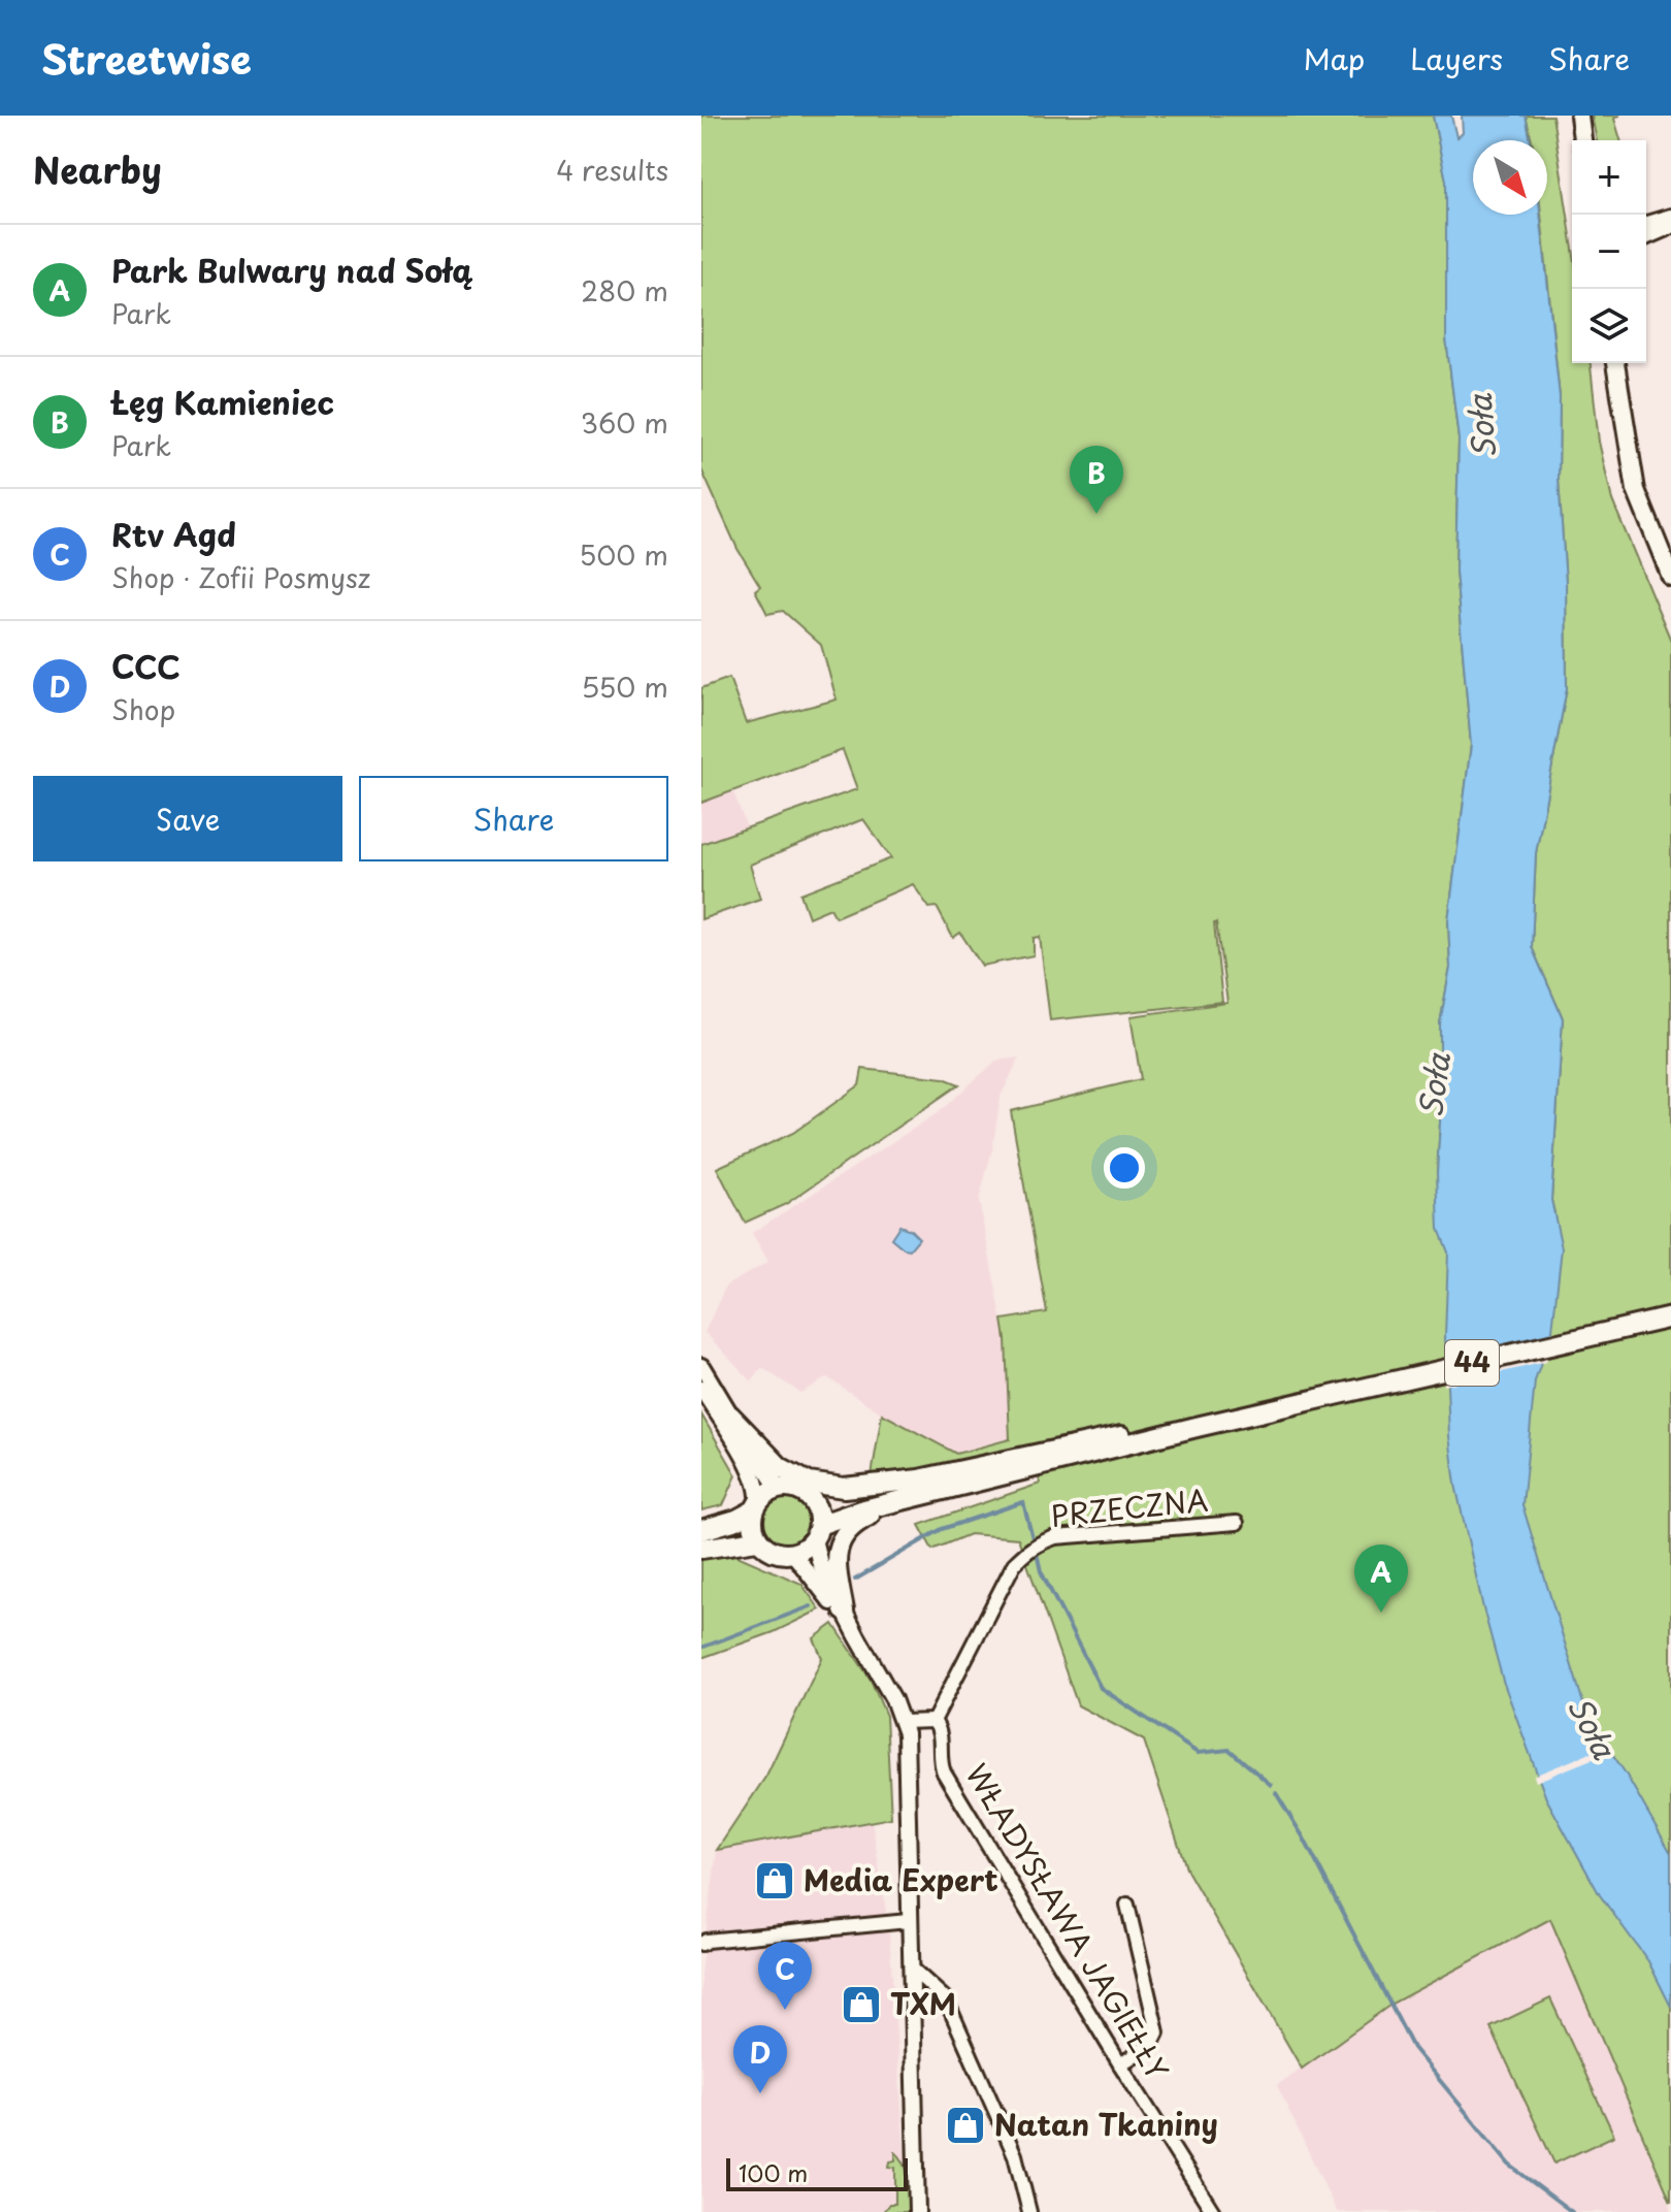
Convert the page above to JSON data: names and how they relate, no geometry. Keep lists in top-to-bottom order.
{
  "streets": {
    "main road": ["44"],
    "street": ["PRZECZNA", "WŁADYSŁAWA JAGIEŁŁY"]
  },
  "crossings": [
    ["PRZECZNA", "WŁADYSŁAWA JAGIEŁŁY"]
  ],
  "water": ["Soła"],
  "places": {
    "shop": ["Media Expert", "TXM", "Natan Tkaniny"]
  },
  "scale_bar": "100 m",
  "north": "bottom right",
  "page": {
    "header": "Streetwise",
    "nav": ["Map", "Layers", "Share"],
    "heading": ["Nearby", "4 results"],
    "map_buttons": ["+", "−"],
    "list": [
      {
        "mark": "A",
        "name": "Park Bulwary nad Sołą",
        "note": "Park",
        "value": "280 m"
      },
      {
        "mark": "B",
        "name": "Łęg Kamieniec",
        "note": "Park",
        "value": "360 m"
      },
      {
        "mark": "C",
        "name": "Rtv Agd",
        "note": "Shop · Zofii Posmysz",
        "value": "500 m"
      },
      {
        "mark": "D",
        "name": "CCC",
        "note": "Shop",
        "value": "550 m"
      }
    ],
    "pins": [
      "B",
      "A",
      "C",
      "D"
    ],
    "buttons": ["Save", "Share"],
    "scale": "100 m"
  }
}
